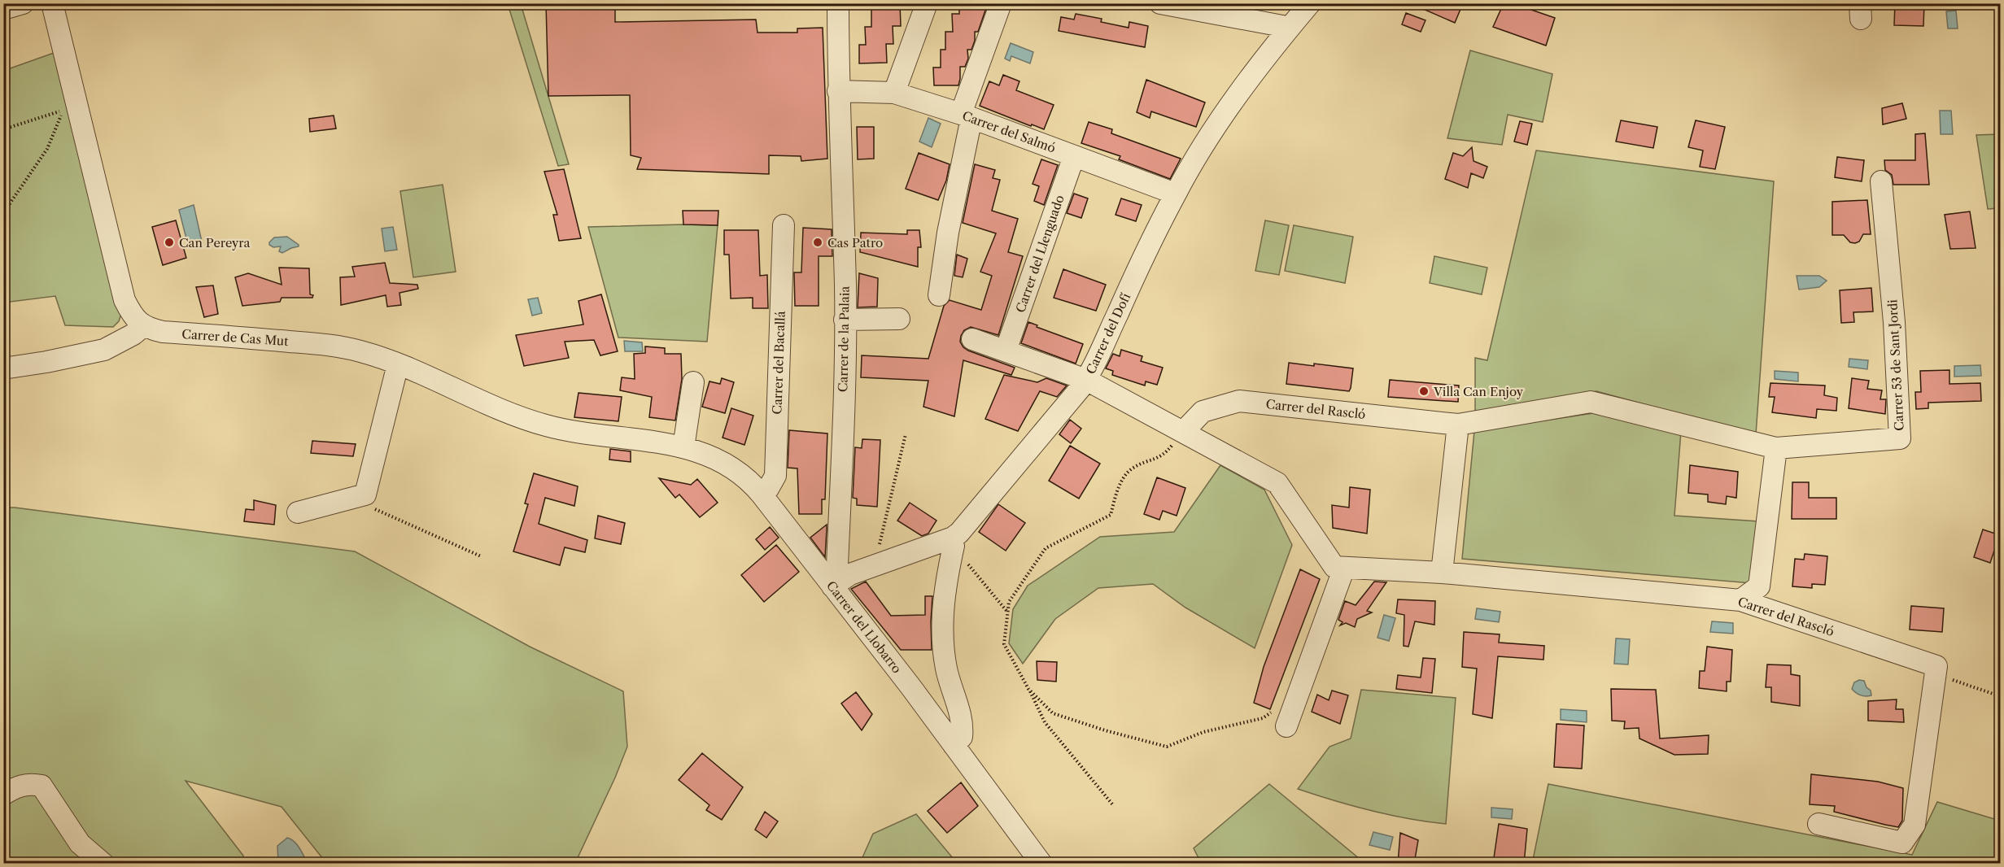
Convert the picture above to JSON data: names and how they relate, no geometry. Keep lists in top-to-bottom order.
{
  "streets": {
    "street": [
      "Carrer del Salmó",
      "Carrer del Llenguado",
      "Carrer del Dofí",
      "Carrer de Cas Mut",
      "Carrer de la Palaia",
      "Carrer del Bacallá",
      "Carrer 53 de Sant Jordi",
      "Carrer del Rascló",
      "Carrer del Llobarro"
    ]
  },
  "crossings": [
    ["Carrer del Salmó", "Carrer del Llenguado"],
    ["Carrer del Salmó", "Carrer del Dofí"],
    ["Carrer del Salmó", "Carrer de la Palaia"],
    ["Carrer del Dofí", "Carrer de la Palaia"],
    ["Carrer del Dofí", "Carrer del Llobarro"],
    ["Carrer de Cas Mut", "Carrer del Llobarro"],
    ["Carrer de la Palaia", "Carrer del Llobarro"],
    ["Carrer del Bacallá", "Carrer del Llobarro"],
    ["Carrer 53 de Sant Jordi", "Carrer del Rascló"]
  ],
  "places": ["Can Pereyra", "Cas Patro", "Villa Can Enjoy"]
}
